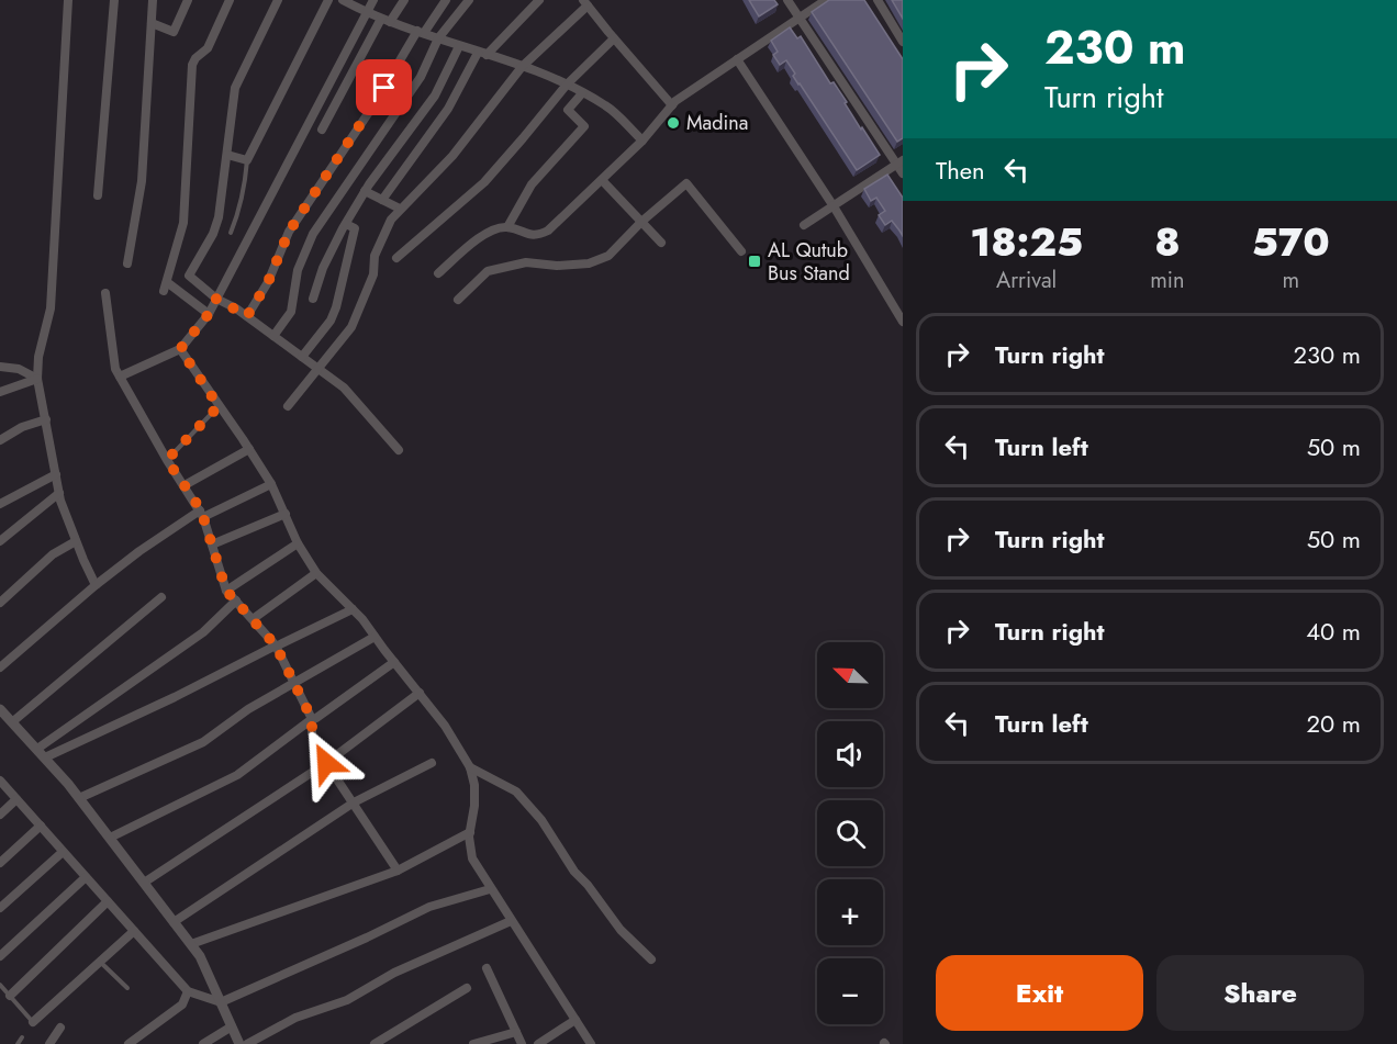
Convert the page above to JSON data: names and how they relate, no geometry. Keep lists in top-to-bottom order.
{
  "places": {
    "other": ["Madina"],
    "transit": ["AL Qutub Bus Stand"]
  },
  "north": "top left",
  "page": {
    "turn": ["230 m", "Turn right"],
    "then": "Then",
    "eta": [
      "18:25",
      "Arrival",
      "8",
      "min",
      "570",
      "m"
    ],
    "list": [
      {
        "name": "Turn right",
        "value": "230 m"
      },
      {
        "name": "Turn left",
        "value": "50 m"
      },
      {
        "name": "Turn right",
        "value": "50 m"
      },
      {
        "name": "Turn right",
        "value": "40 m"
      },
      {
        "name": "Turn left",
        "value": "20 m"
      }
    ],
    "map_buttons": ["+", "−"],
    "buttons": ["Exit", "Share"]
  }
}
